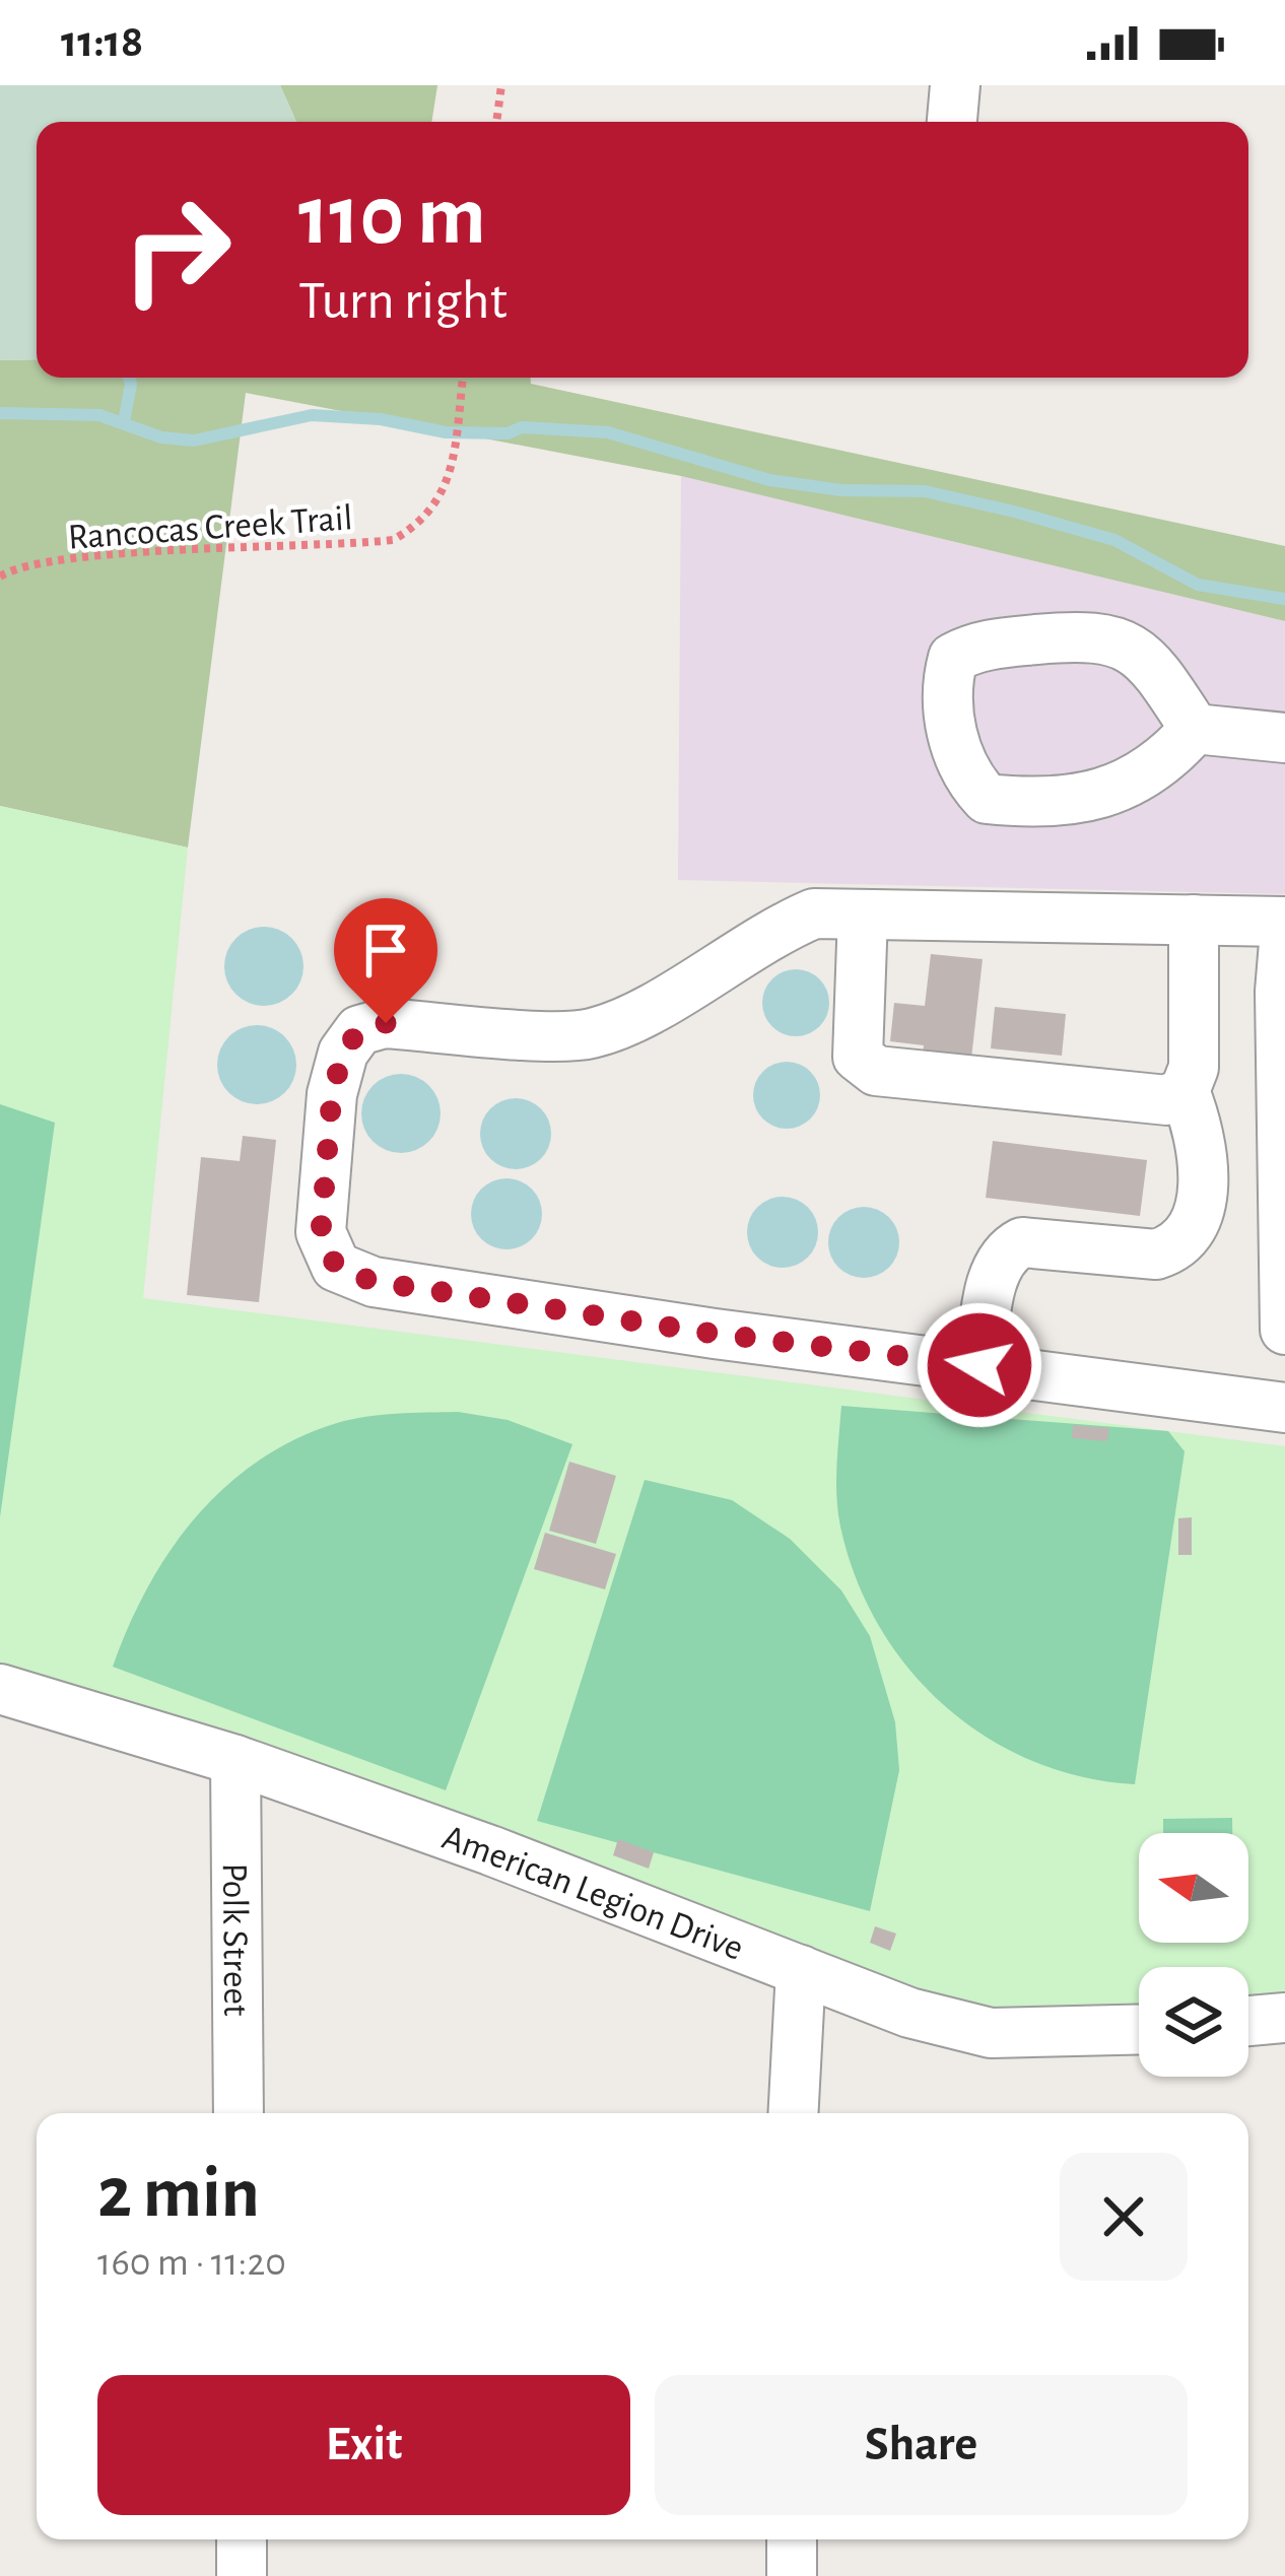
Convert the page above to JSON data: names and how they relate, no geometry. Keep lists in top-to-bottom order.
{
  "streets": {
    "street": ["American Legion Drive", "Polk Street"],
    "path": ["Rancocas Creek Trail"]
  },
  "crossings": [
    ["American Legion Drive", "Polk Street"]
  ],
  "north": "left",
  "page": {
    "status": "11:18",
    "turn": ["110 m", "Turn right"],
    "heading": ["2 min", "160 m · 11:20"],
    "buttons": ["Exit", "Share"]
  }
}
